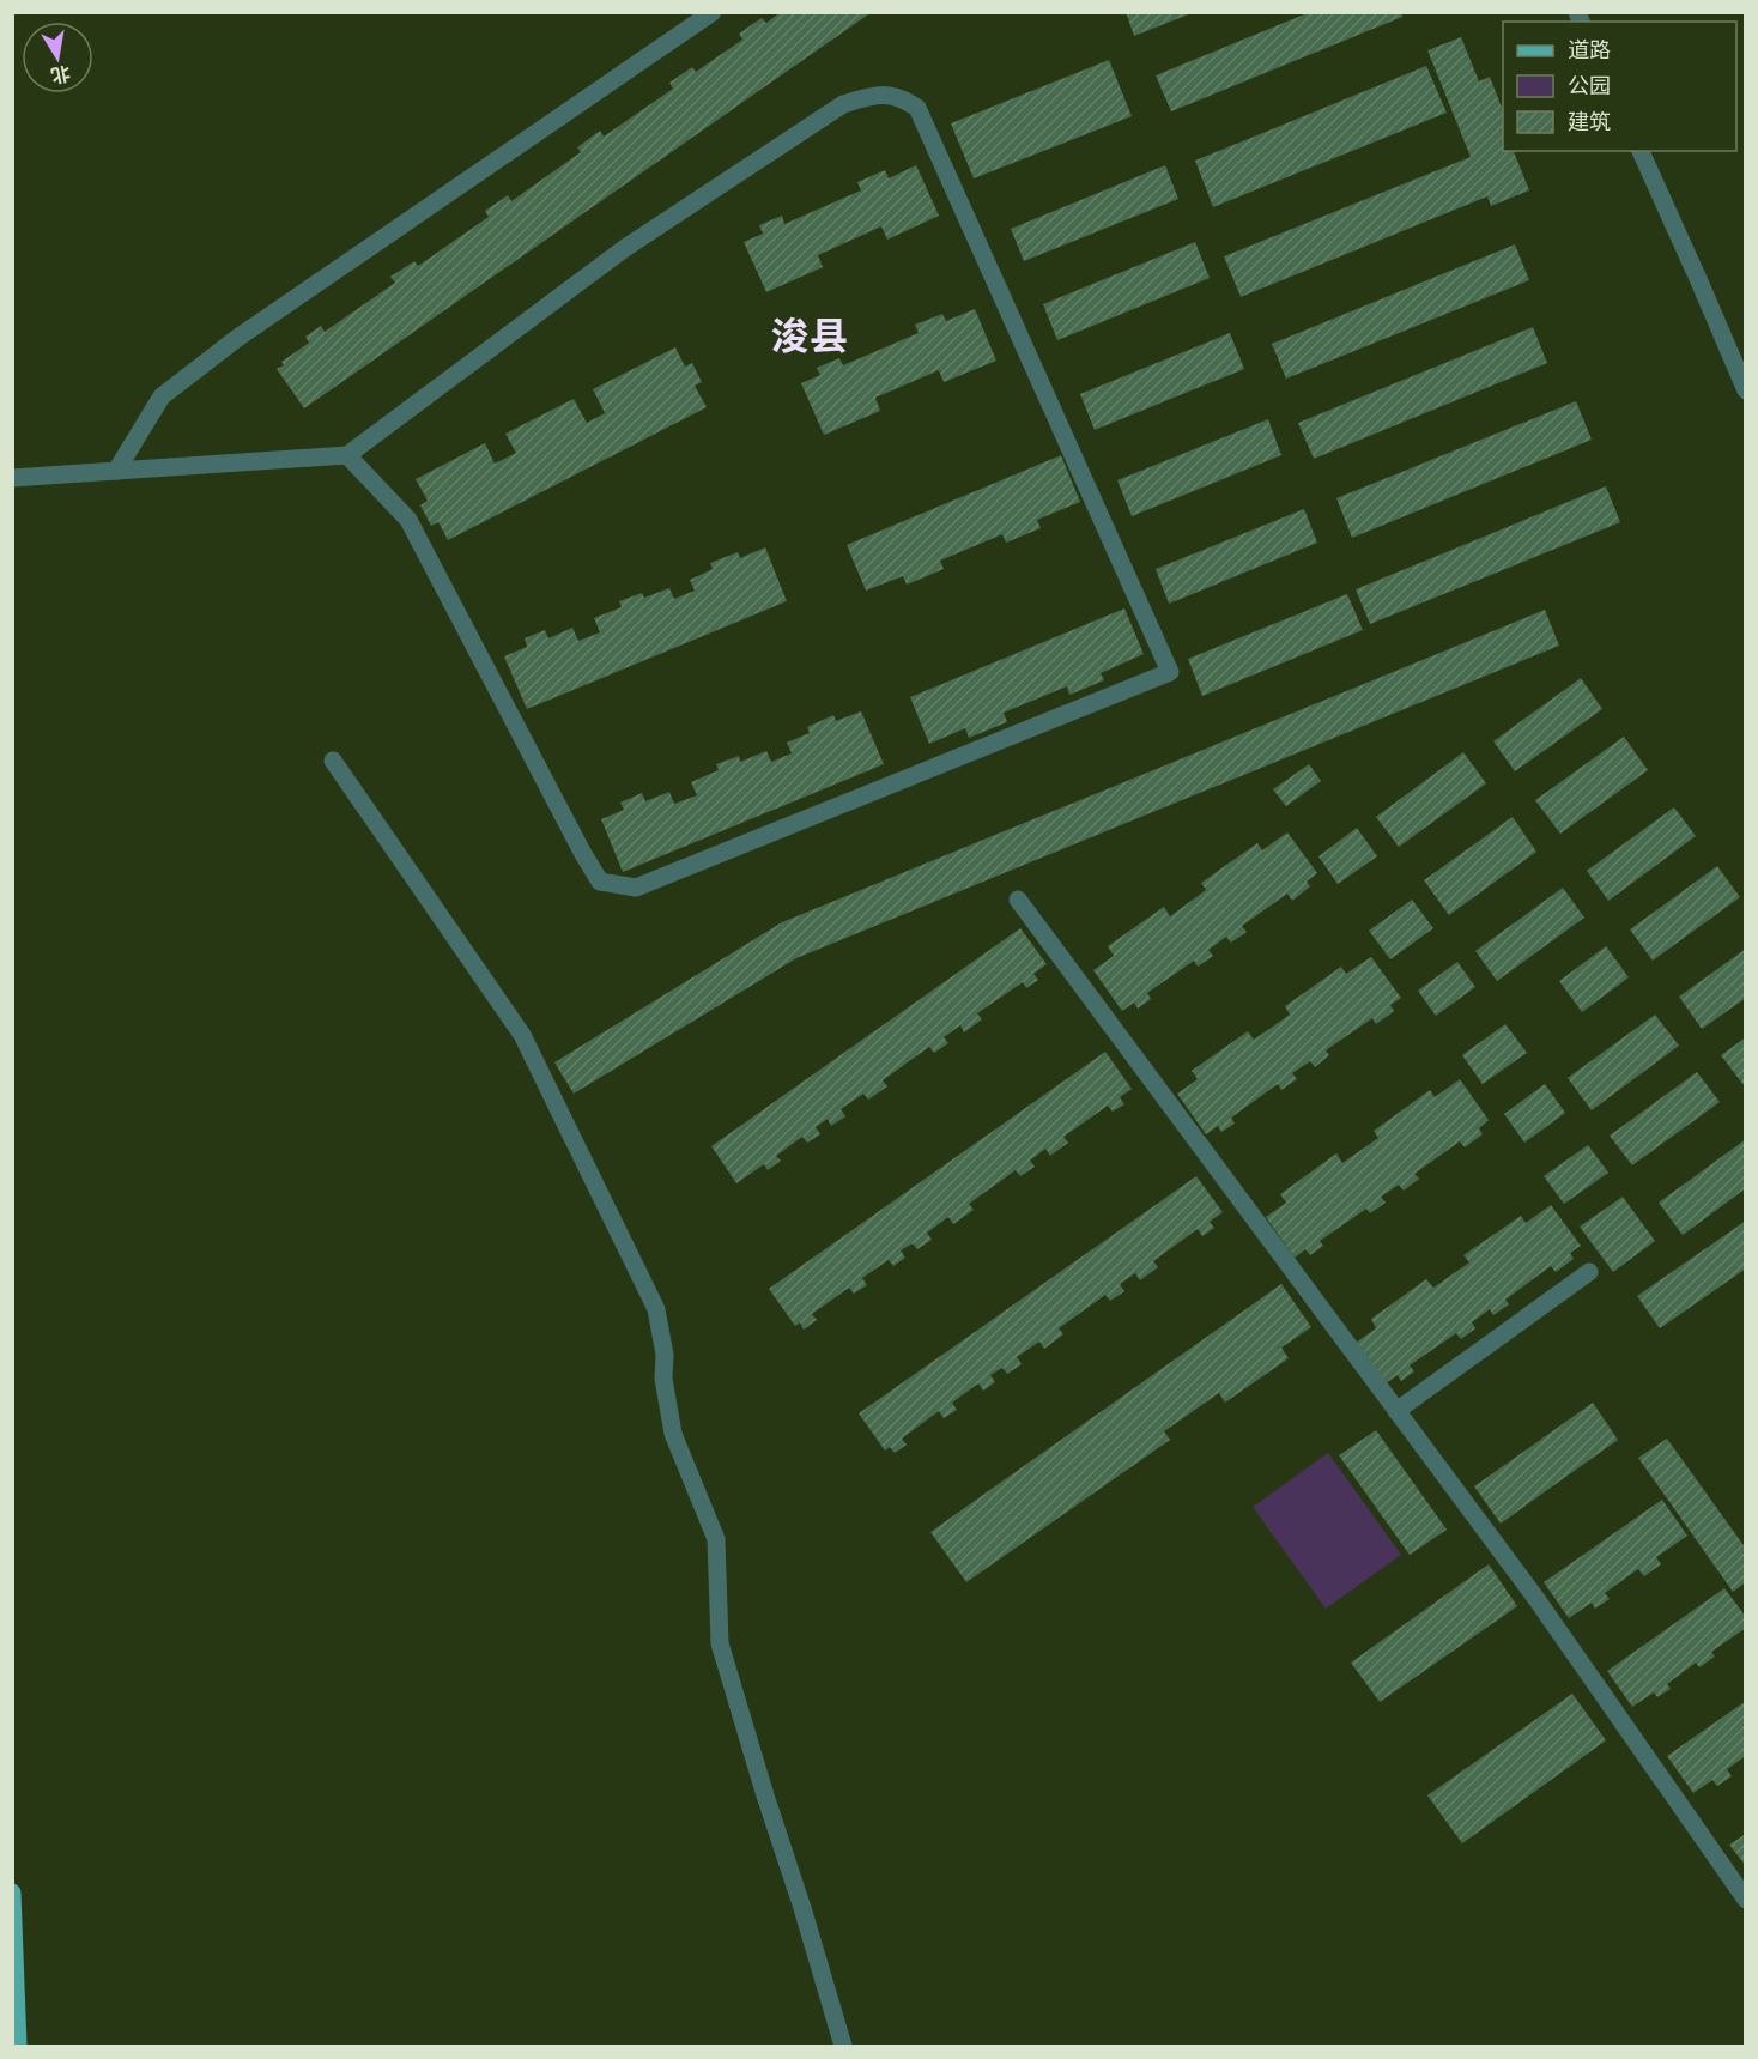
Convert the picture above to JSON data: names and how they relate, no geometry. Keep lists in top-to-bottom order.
{
  "districts": ["浚县"],
  "legend": ["道路", "公园", "建筑"],
  "north": "bottom"
}
